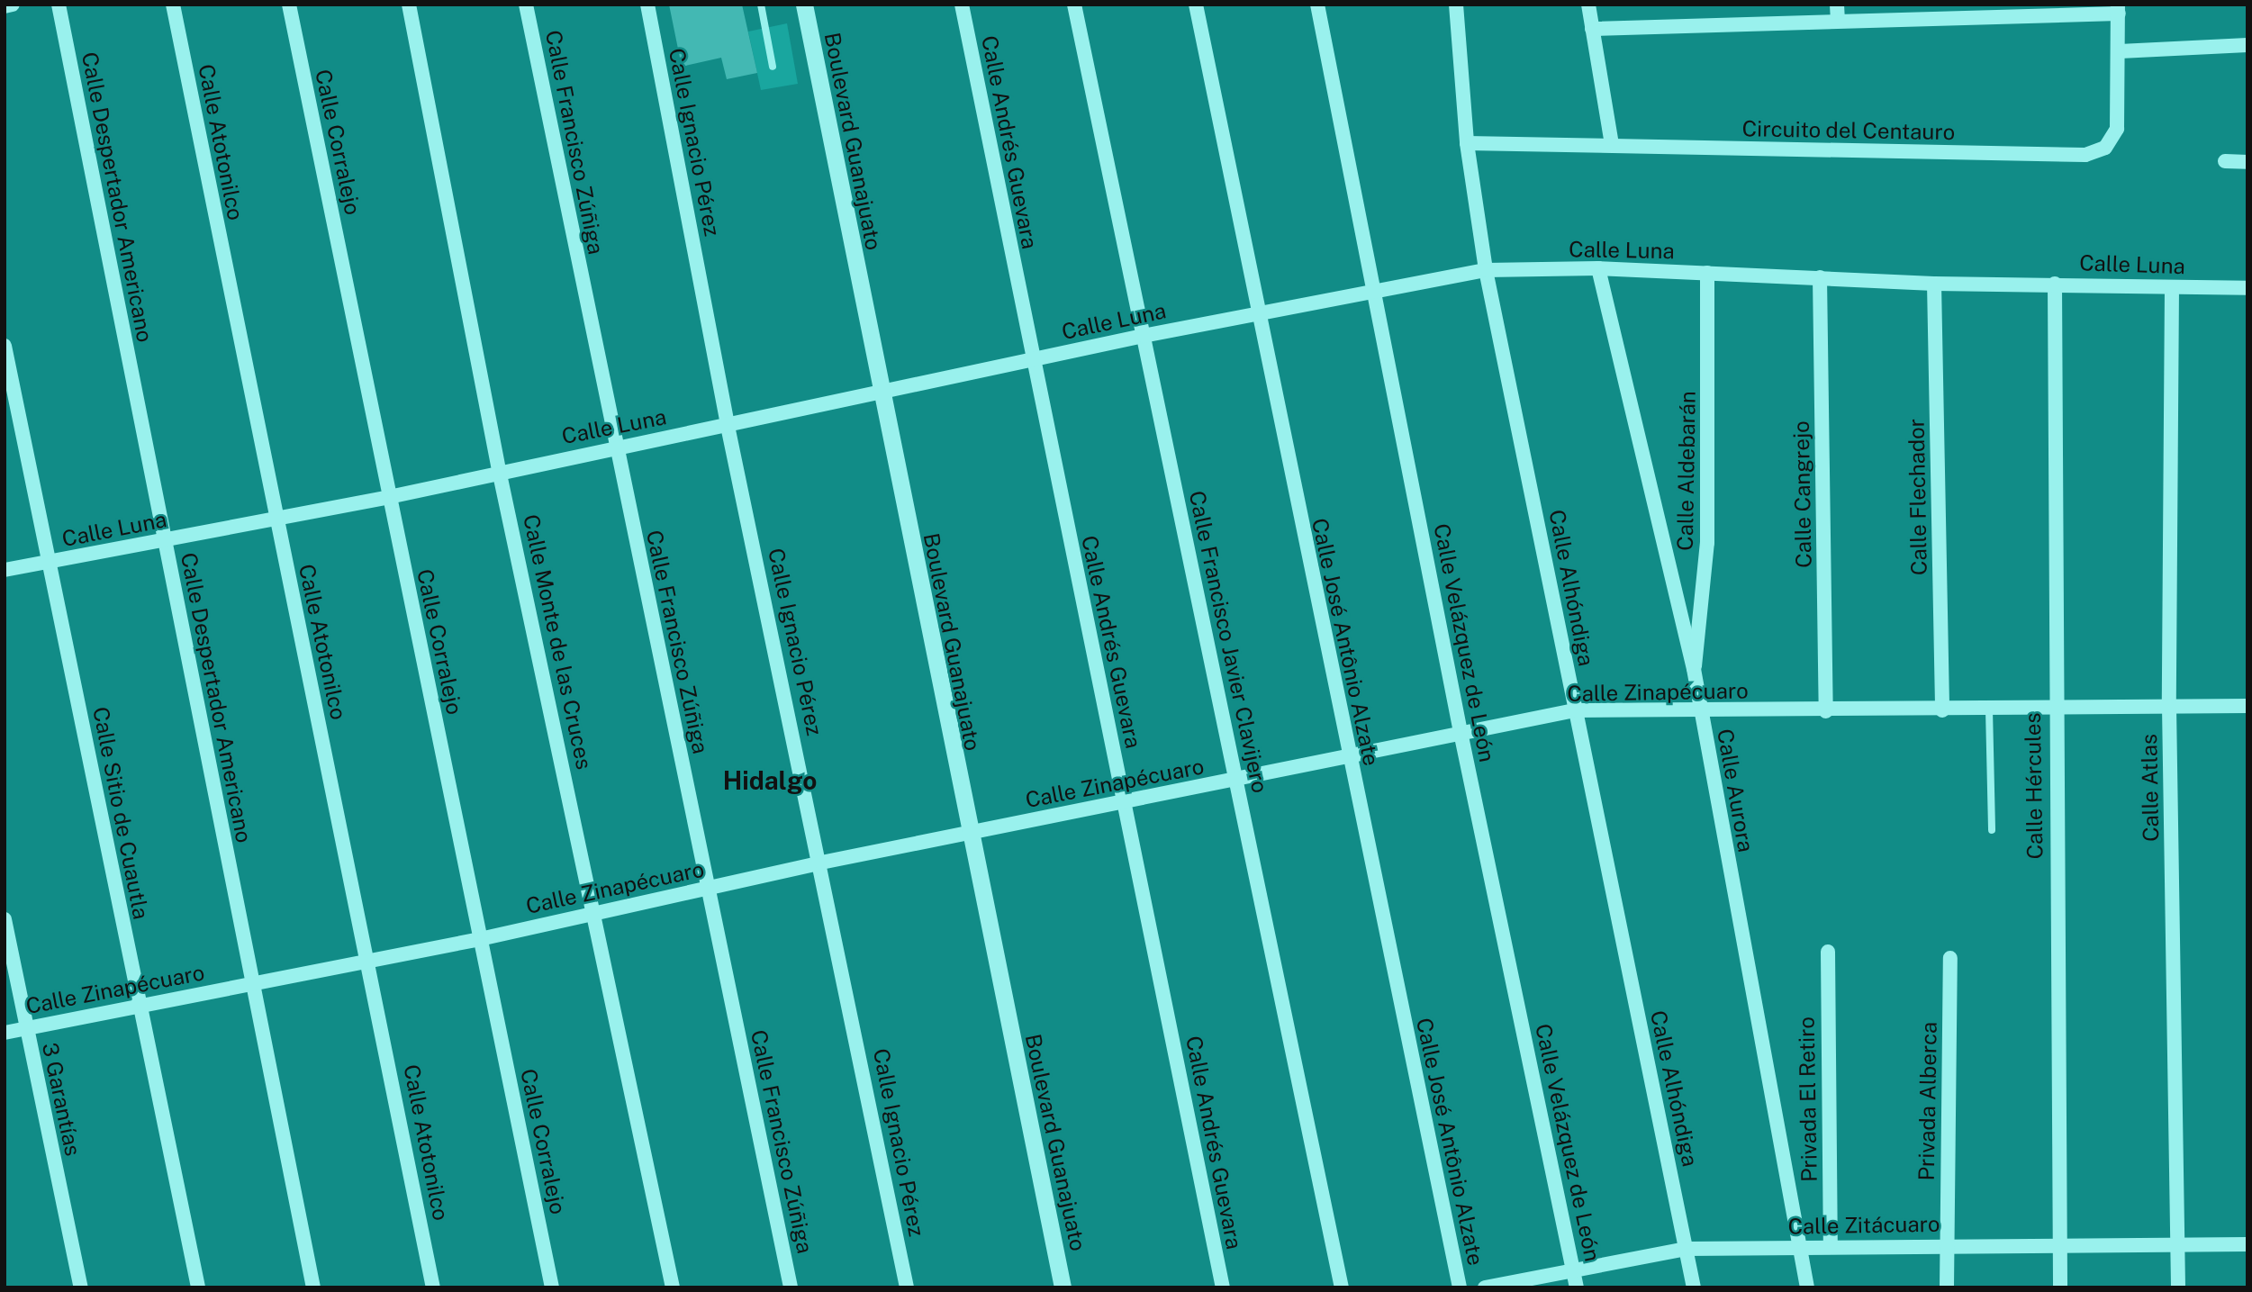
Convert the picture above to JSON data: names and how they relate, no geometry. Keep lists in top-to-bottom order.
{
  "streets": {
    "street": [
      "Circuito del Centauro",
      "Boulevard Guanajuato",
      "Calle Atotonilco",
      "Calle Corralejo",
      "Calle Francisco Zúñiga",
      "Calle Ignacio Pérez",
      "Calle Andrés Guevara",
      "Calle Despertador Americano",
      "Calle Luna",
      "Calle Aldebarán",
      "Calle Cangrejo",
      "Calle Flechador",
      "Calle Alhóndiga",
      "Calle Monte de las Cruces",
      "Calle Francisco Javier Clavijero",
      "Calle José Antônio Alzate",
      "Calle Velázquez de León",
      "Calle Zinapécuaro",
      "Calle Hércules",
      "Calle Atlas",
      "Calle Aurora",
      "Calle Sitio de Cuautla",
      "3 Garantías",
      "Privada El Retiro",
      "Privada Alberca",
      "Calle Zitácuaro"
    ]
  },
  "crossings": [
    ["Circuito del Centauro", "Calle Alhóndiga"],
    ["Boulevard Guanajuato", "Calle Luna"],
    ["Boulevard Guanajuato", "Calle Zinapécuaro"],
    ["Calle Atotonilco", "Calle Luna"],
    ["Calle Atotonilco", "Calle Zinapécuaro"],
    ["Calle Corralejo", "Calle Luna"],
    ["Calle Corralejo", "Calle Zinapécuaro"],
    ["Calle Francisco Zúñiga", "Calle Luna"],
    ["Calle Francisco Zúñiga", "Calle Zinapécuaro"],
    ["Calle Ignacio Pérez", "Calle Luna"],
    ["Calle Ignacio Pérez", "Calle Zinapécuaro"],
    ["Calle Andrés Guevara", "Calle Luna"],
    ["Calle Andrés Guevara", "Calle Zinapécuaro"],
    ["Calle Despertador Americano", "Calle Luna"],
    ["Calle Despertador Americano", "Calle Zinapécuaro"],
    ["Calle Luna", "Calle Aldebarán"],
    ["Calle Luna", "Calle Cangrejo"],
    ["Calle Luna", "Calle Flechador"],
    ["Calle Luna", "Calle Alhóndiga"],
    ["Calle Luna", "Calle Monte de las Cruces"],
    ["Calle Luna", "Calle Francisco Javier Clavijero"],
    ["Calle Luna", "Calle José Antônio Alzate"],
    ["Calle Luna", "Calle Velázquez de León"],
    ["Calle Luna", "Calle Hércules"],
    ["Calle Luna", "Calle Atlas"],
    ["Calle Luna", "Calle Aurora"],
    ["Calle Luna", "Calle Sitio de Cuautla"],
    ["Calle Aldebarán", "Calle Aurora"],
    ["Calle Cangrejo", "Calle Zinapécuaro"],
    ["Calle Flechador", "Calle Zinapécuaro"],
    ["Calle Alhóndiga", "Calle Zinapécuaro"],
    ["Calle Alhóndiga", "Calle Zitácuaro"],
    ["Calle Monte de las Cruces", "Calle Zinapécuaro"],
    ["Calle Francisco Javier Clavijero", "Calle Zinapécuaro"],
    ["Calle José Antônio Alzate", "Calle Zinapécuaro"],
    ["Calle Velázquez de León", "Calle Zinapécuaro"],
    ["Calle Velázquez de León", "Calle Zitácuaro"],
    ["Calle Zinapécuaro", "Calle Hércules"],
    ["Calle Zinapécuaro", "Calle Atlas"],
    ["Calle Zinapécuaro", "Calle Aurora"],
    ["Calle Zinapécuaro", "Calle Sitio de Cuautla"],
    ["Calle Zinapécuaro", "3 Garantías"],
    ["Calle Hércules", "Calle Zitácuaro"],
    ["Calle Atlas", "Calle Zitácuaro"],
    ["Calle Aurora", "Calle Zitácuaro"],
    ["Privada El Retiro", "Calle Zitácuaro"],
    ["Privada Alberca", "Calle Zitácuaro"]
  ],
  "districts": ["Hidalgo"]
}
